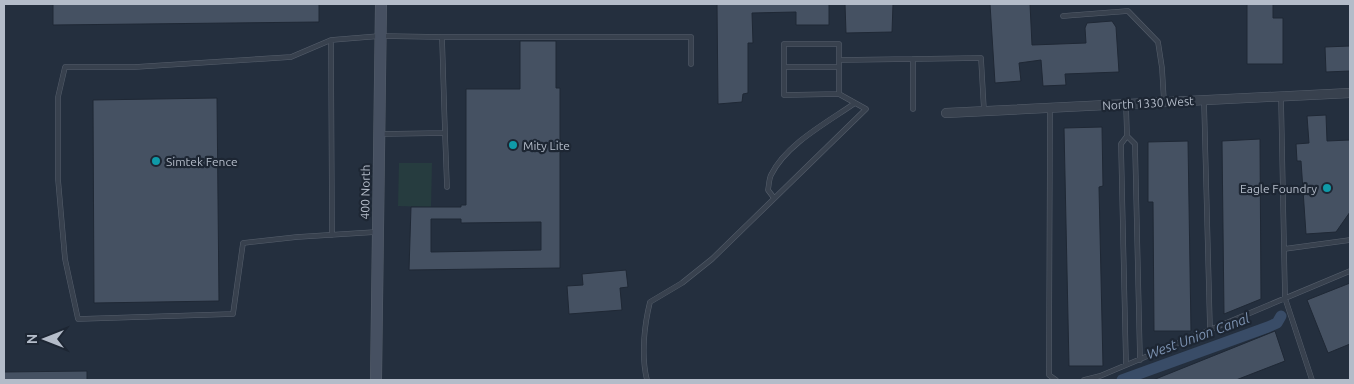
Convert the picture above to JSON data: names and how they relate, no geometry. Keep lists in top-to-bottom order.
{
  "streets": {
    "main road": ["400 North"],
    "street": ["North 1330 West"]
  },
  "water": ["West Union Canal"],
  "places": ["Mity Lite", "Simtek Fence", "Eagle Foundry"],
  "north": "left"
}
